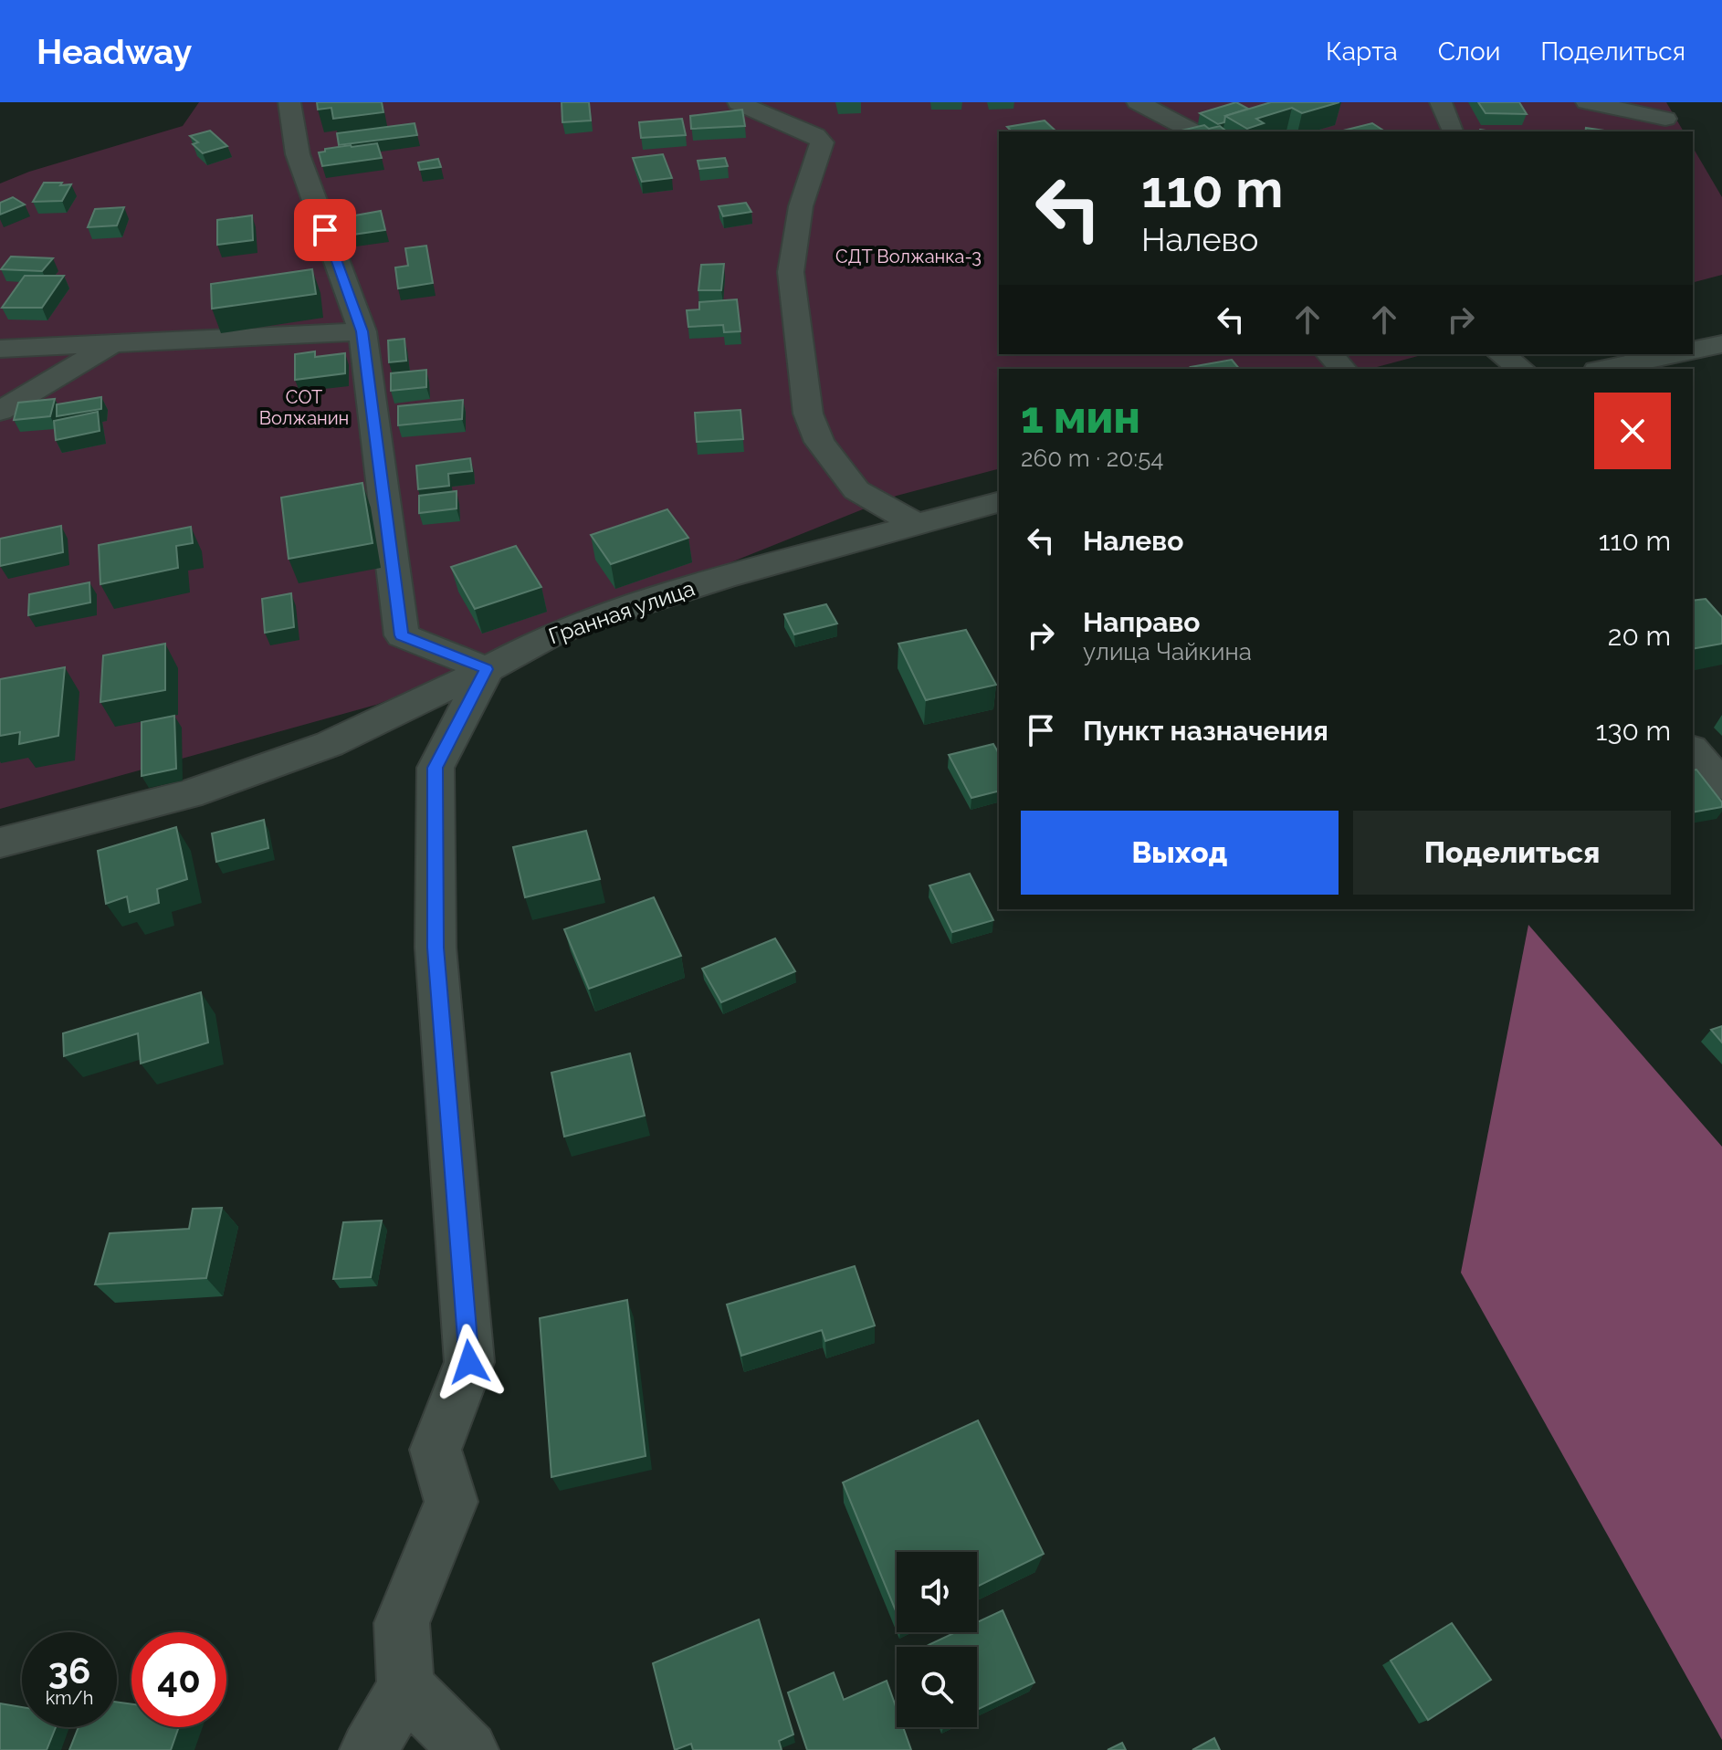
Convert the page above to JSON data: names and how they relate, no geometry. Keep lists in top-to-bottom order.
{
  "streets": {
    "street": ["Гранная улица"]
  },
  "parks": ["СДТ Волжанка-3", "СОТ Волжанин"],
  "page": {
    "header": "Headway",
    "nav": ["Карта", "Слои", "Поделиться"],
    "turn": ["110 m", "Налево"],
    "heading": ["1 мин", "260 m · 20:54"],
    "list": [
      {
        "name": "Налево",
        "value": "110 m"
      },
      {
        "name": "Направо",
        "note": "улица Чайкина",
        "value": "20 m"
      },
      {
        "name": "Пункт назначения",
        "value": "130 m"
      }
    ],
    "buttons": ["Выход", "Поделиться"],
    "speed": "36 km/h",
    "limit": "40"
  }
}
